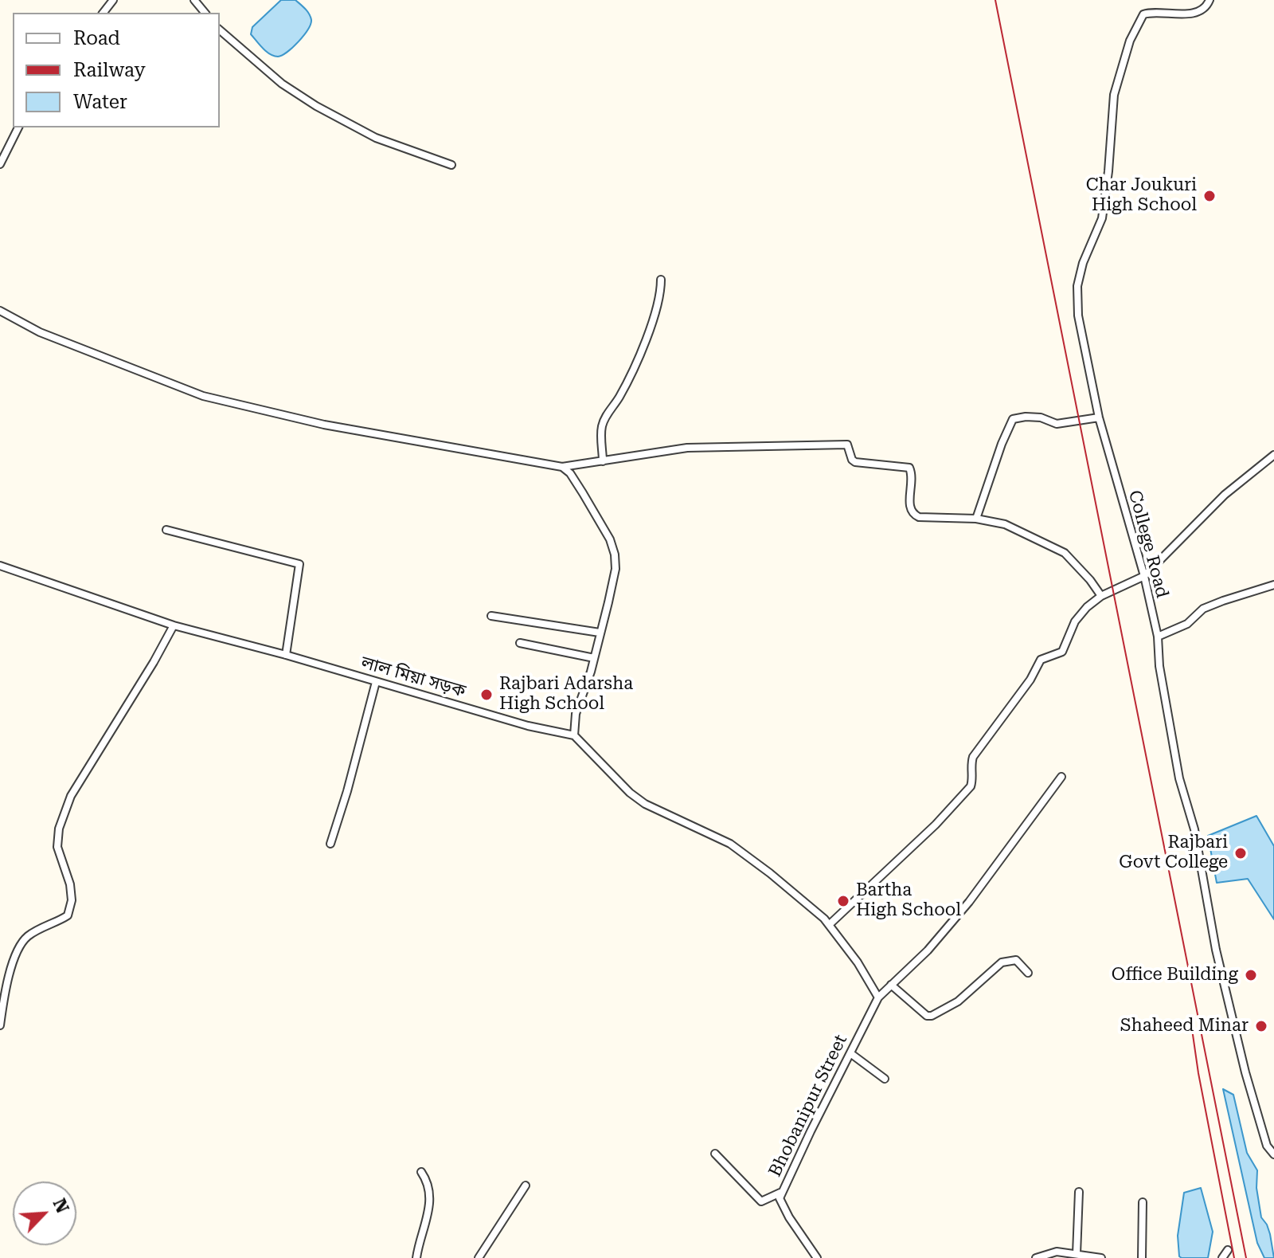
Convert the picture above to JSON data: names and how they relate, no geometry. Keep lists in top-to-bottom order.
{
  "streets": {
    "street": ["College Road", "লাল মিয়া সড়ক", "Bhobanipur Street"]
  },
  "places": [
    "Char Joukuri High School",
    "Rajbari Adarsha High School",
    "Rajbari Govt College",
    "Bartha High School",
    "Office Building",
    "Shaheed Minar"
  ],
  "legend": ["Road", "Railway", "Water"],
  "north": "top right"
}
